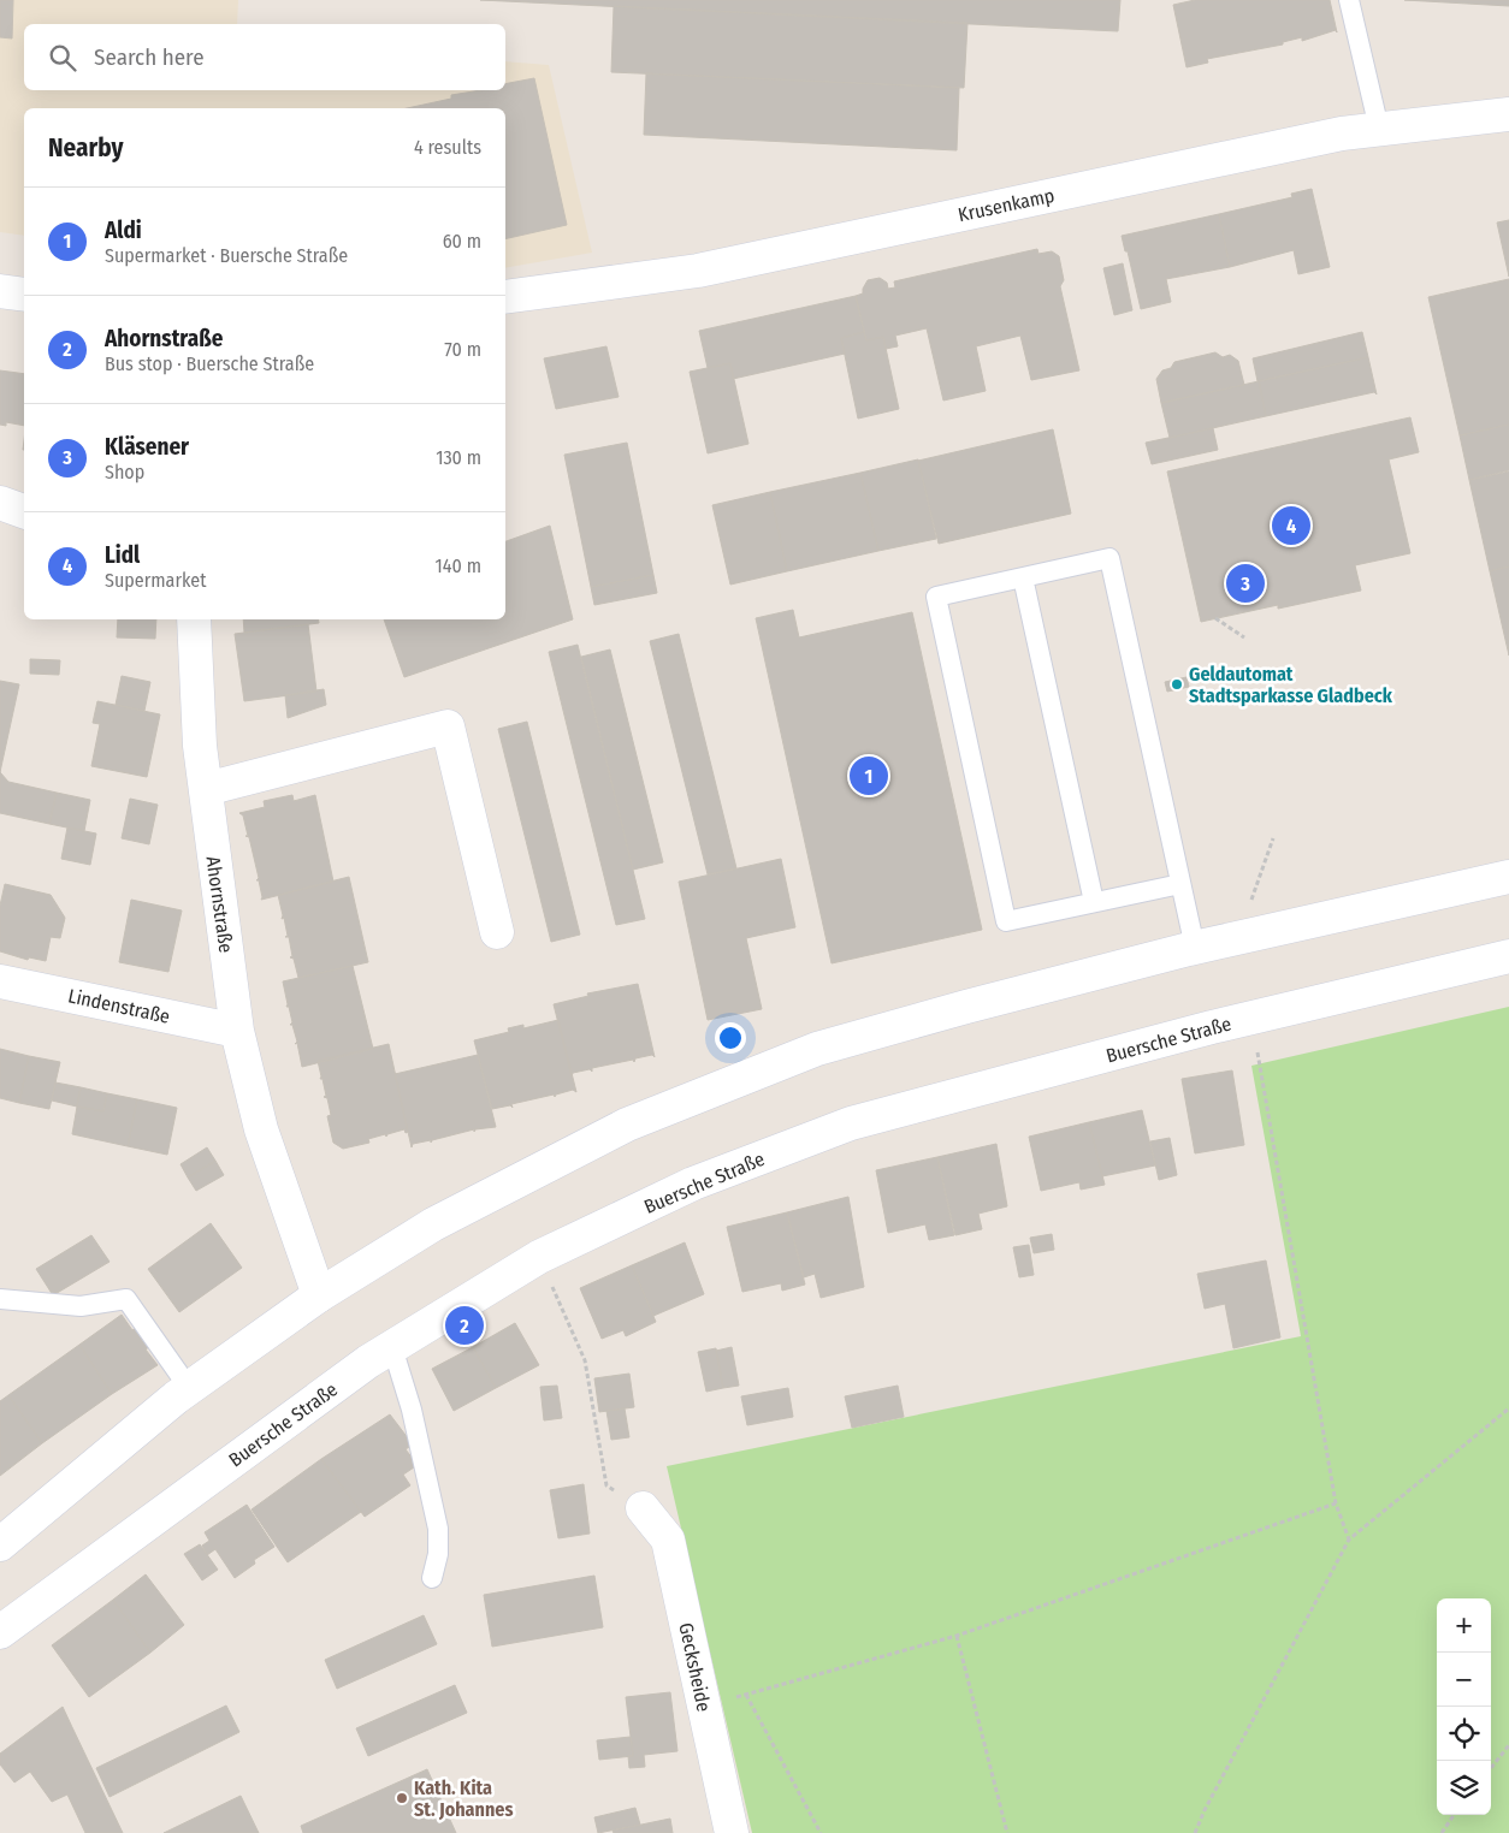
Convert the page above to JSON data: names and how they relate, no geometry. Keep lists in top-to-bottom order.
{
  "streets": {
    "main road": [
      "Krusenkamp",
      "Ahornstraße",
      "Lindenstraße",
      "Buersche Straße",
      "Gecksheide"
    ]
  },
  "crossings": [
    ["Ahornstraße", "Lindenstraße"]
  ],
  "places": ["Geldautomat Stadtsparkasse Gladbeck", "Kath. Kita St. Johannes"],
  "page": {
    "search": "Search here",
    "heading": ["Nearby", "4 results"],
    "list": [
      {
        "mark": "1",
        "name": "Aldi",
        "note": "Supermarket · Buersche Straße",
        "value": "60 m"
      },
      {
        "mark": "2",
        "name": "Ahornstraße",
        "note": "Bus stop · Buersche Straße",
        "value": "70 m"
      },
      {
        "mark": "3",
        "name": "Kläsener",
        "note": "Shop",
        "value": "130 m"
      },
      {
        "mark": "4",
        "name": "Lidl",
        "note": "Supermarket",
        "value": "140 m"
      }
    ],
    "pins": [
      "4",
      "3",
      "1",
      "2"
    ],
    "map_buttons": ["+", "−"]
  }
}
